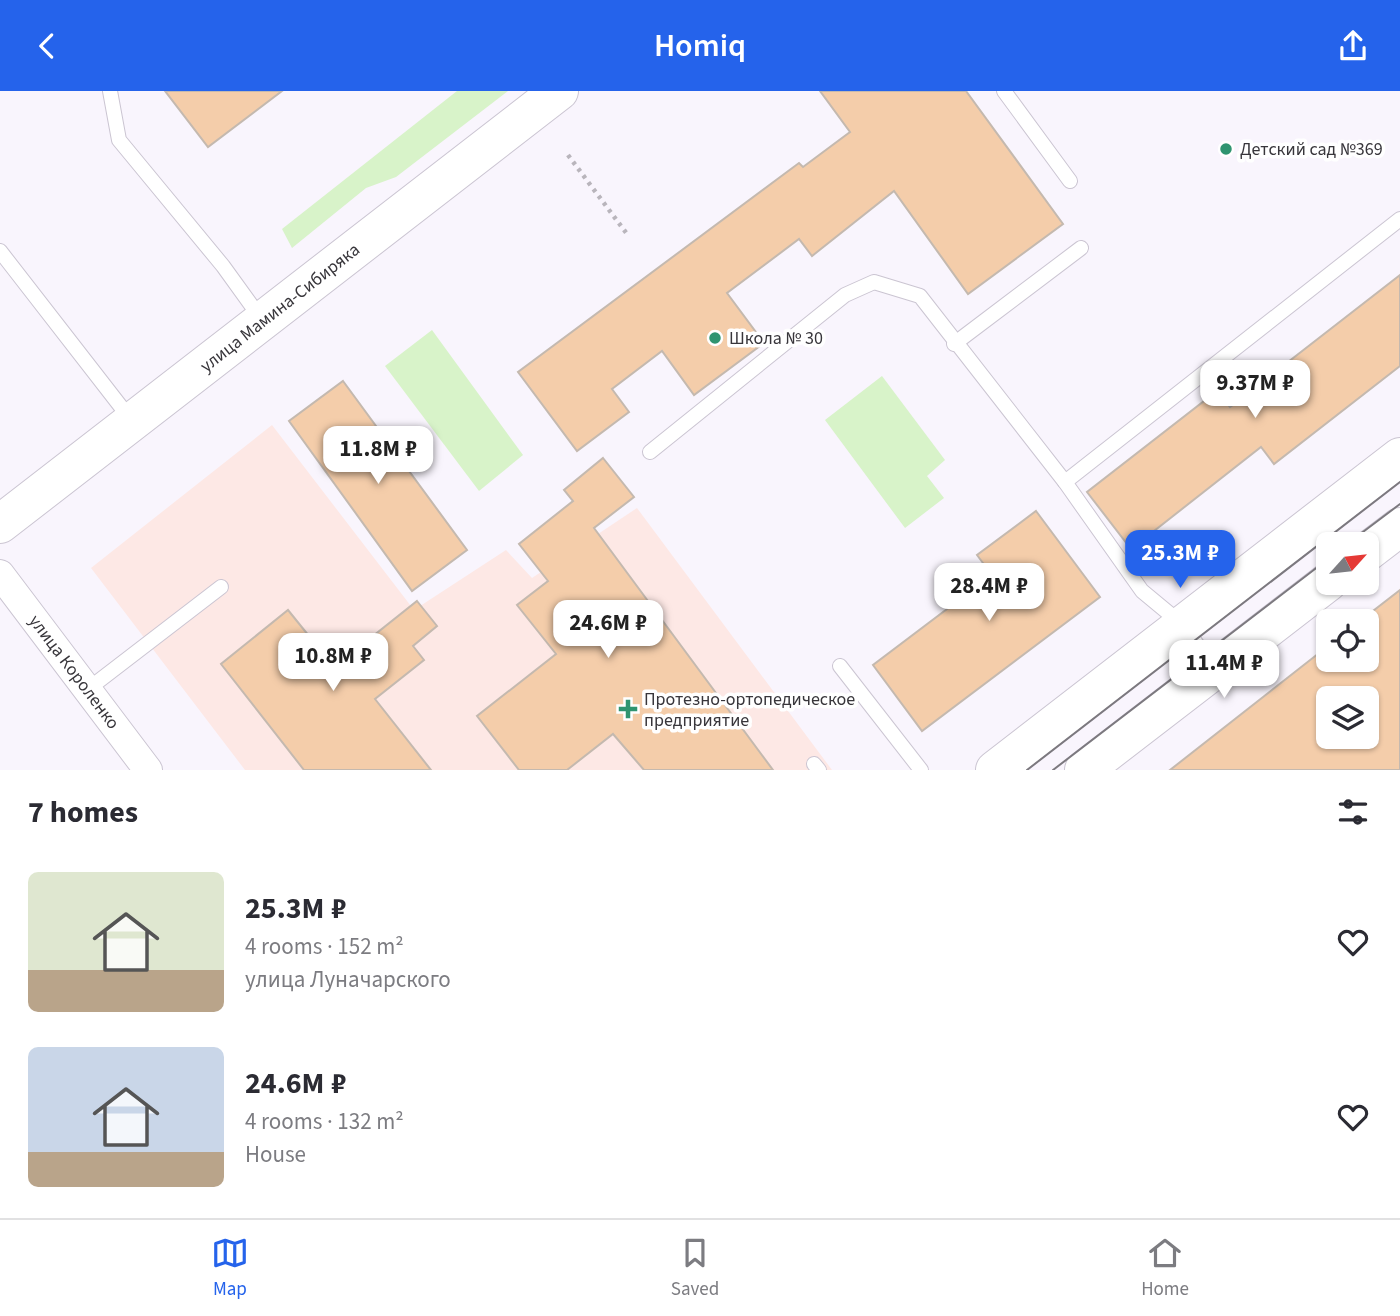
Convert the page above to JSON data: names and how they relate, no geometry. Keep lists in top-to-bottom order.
{
  "streets": {
    "street": ["улица Мамина-Сибиряка", "улица Короленко"]
  },
  "places": {
    "other": ["Детский сад №369", "Школа № 30"],
    "health": ["Протезно-ортопедическое предприятие"]
  },
  "north": "top right",
  "page": {
    "header": "Homiq",
    "price": [
      "9.37M ₽",
      "11.8M ₽",
      "25.3M ₽",
      "28.4M ₽",
      "24.6M ₽",
      "10.8M ₽",
      "11.4M ₽"
    ],
    "heading": "7 homes",
    "list": [
      {
        "name": "25.3M ₽",
        "note": "4 rooms · 152 m² · улица Луначарского"
      },
      {
        "name": "24.6M ₽",
        "note": "4 rooms · 132 m² · House"
      }
    ],
    "tabs": ["Map", "Saved", "Home"]
  }
}
